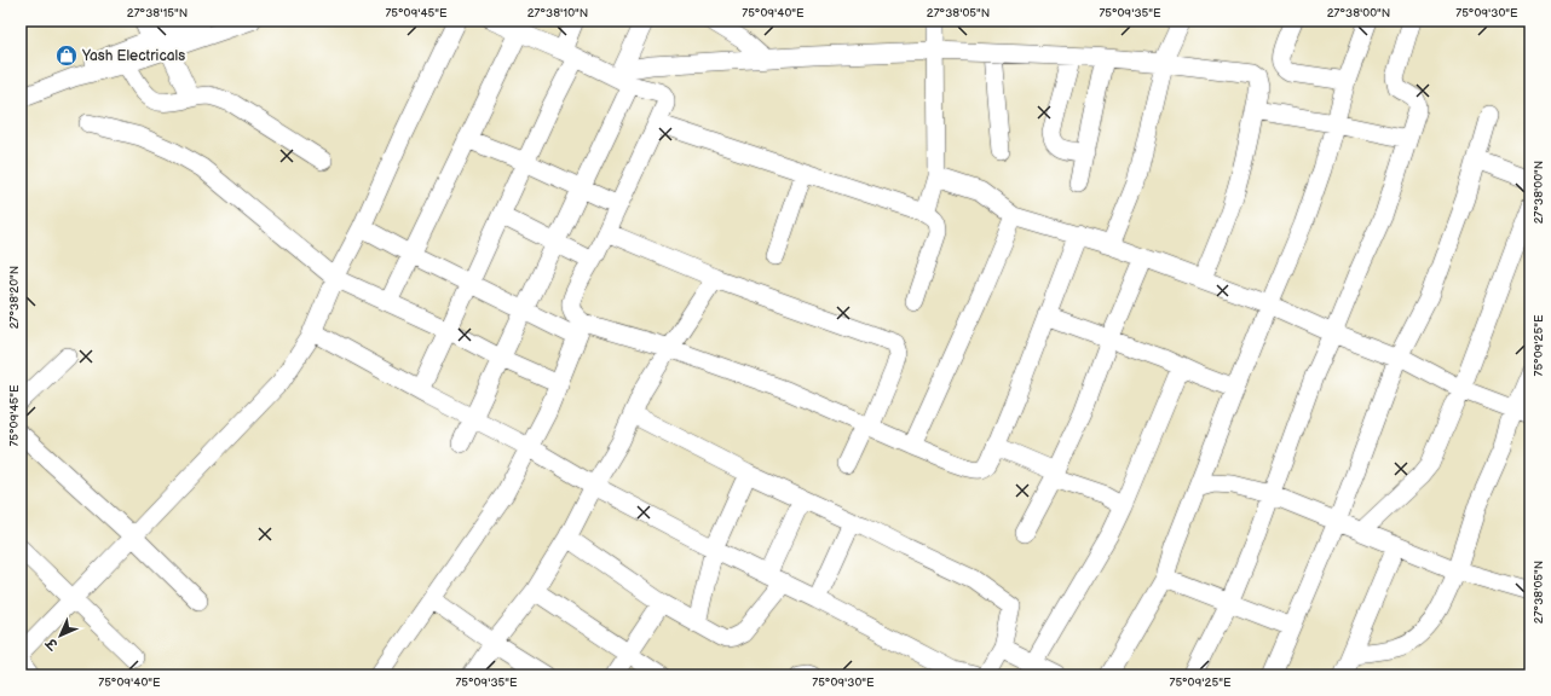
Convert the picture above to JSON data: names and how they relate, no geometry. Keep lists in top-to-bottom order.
{
  "places": {
    "shop": ["Yash Electricals"]
  },
  "north": "bottom left",
  "coordinates": [
    "27°38'15\"N",
    "75°09'45\"E",
    "27°38'10\"N",
    "75°09'40\"E",
    "27°38'05\"N",
    "75°09'35\"E",
    "27°38'00\"N",
    "75°09'30\"E",
    "27°38'20\"N",
    "75°09'25\"E"
  ]
}
